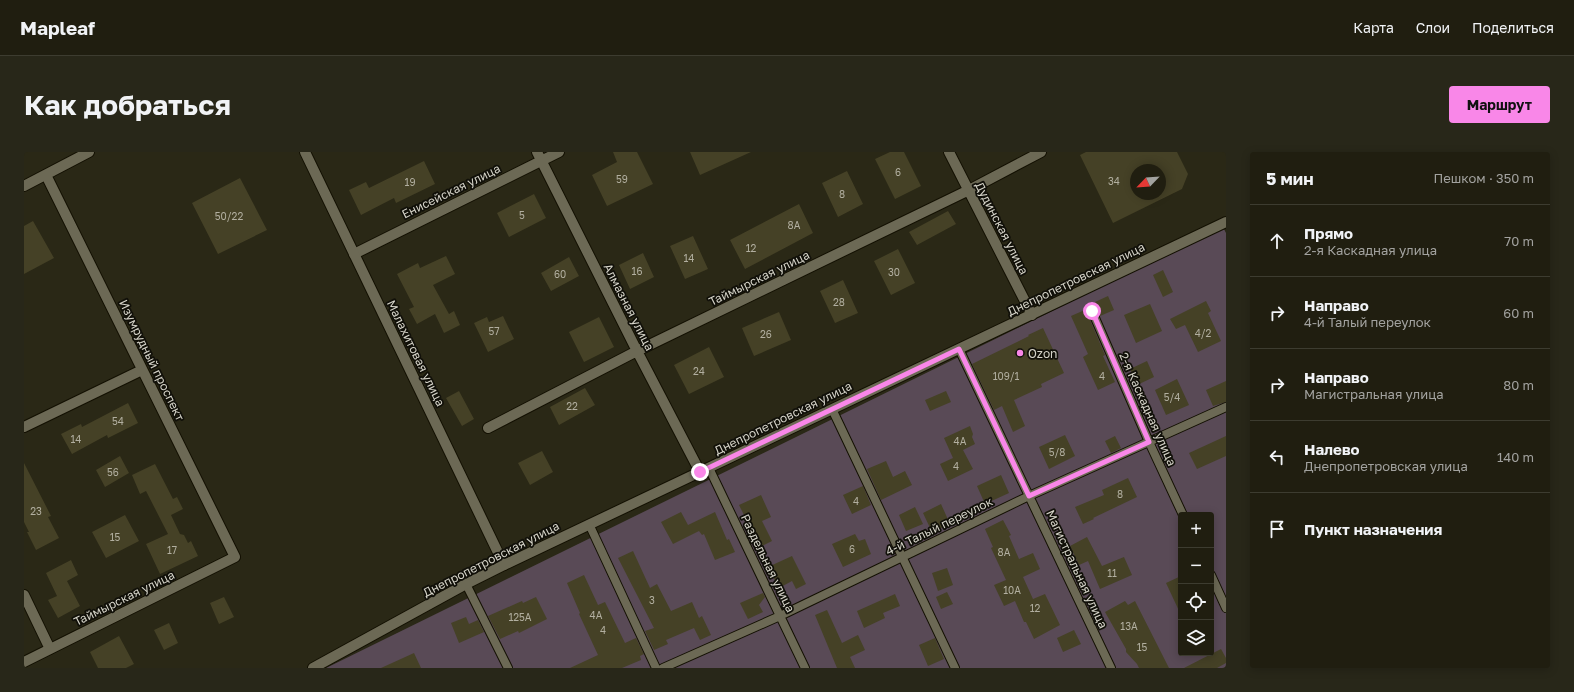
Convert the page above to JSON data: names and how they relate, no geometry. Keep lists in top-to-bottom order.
{
  "streets": {
    "street": [
      "Енисейская улица",
      "Дудинская улица",
      "Таймырская улица",
      "Днепропетровская улица",
      "Алмазная улица",
      "Малахитовая улица",
      "Изумрудный проспект"
    ],
    "lane": [
      "2-я Каскадная улица",
      "4-й Талый переулок",
      "Раздельная улица",
      "Магистральная улица"
    ]
  },
  "crossings": [
    ["Енисейская улица", "Алмазная улица"],
    ["Енисейская улица", "Малахитовая улица"],
    ["Дудинская улица", "Таймырская улица"],
    ["Дудинская улица", "Днепропетровская улица"],
    ["Таймырская улица", "Алмазная улица"],
    ["Таймырская улица", "Изумрудный проспект"],
    ["Днепропетровская улица", "Алмазная улица"],
    ["Днепропетровская улица", "Малахитовая улица"],
    ["Днепропетровская улица", "Раздельная улица"],
    ["Днепропетровская улица", "Магистральная улица"],
    ["Алмазная улица", "Раздельная улица"],
    ["2-я Каскадная улица", "4-й Талый переулок"],
    ["4-й Талый переулок", "Раздельная улица"],
    ["4-й Талый переулок", "Магистральная улица"]
  ],
  "places": ["Ozon"],
  "house_numbers": [
    "6",
    "59",
    "34",
    "19",
    "8",
    "5",
    "50/22",
    "8А",
    "12",
    "14",
    "16",
    "30",
    "60",
    "28",
    "57",
    "4/2",
    "26",
    "24",
    "109/1",
    "4",
    "5/4",
    "22",
    "54",
    "14",
    "4А",
    "5/8",
    "4",
    "56",
    "8",
    "4",
    "23",
    "15",
    "6",
    "17",
    "8А",
    "11",
    "10А",
    "3",
    "12",
    "4А",
    "125А",
    "13А",
    "4",
    "15"
  ],
  "north": "bottom left",
  "page": {
    "header": "Mapleaf",
    "nav": ["Карта", "Слои", "Поделиться"],
    "buttons": "Маршрут",
    "title": "Как добраться",
    "heading": ["5 мин", "Пешком · 350 m"],
    "list": [
      ["Прямо", "2-я Каскадная улица", "70 m"],
      ["Направо", "4-й Талый переулок", "60 m"],
      ["Направо", "Магистральная улица", "80 m"],
      ["Налево", "Днепропетровская улица", "140 m"],
      "Пункт назначения"
    ],
    "map_buttons": ["+", "−"]
  }
}
